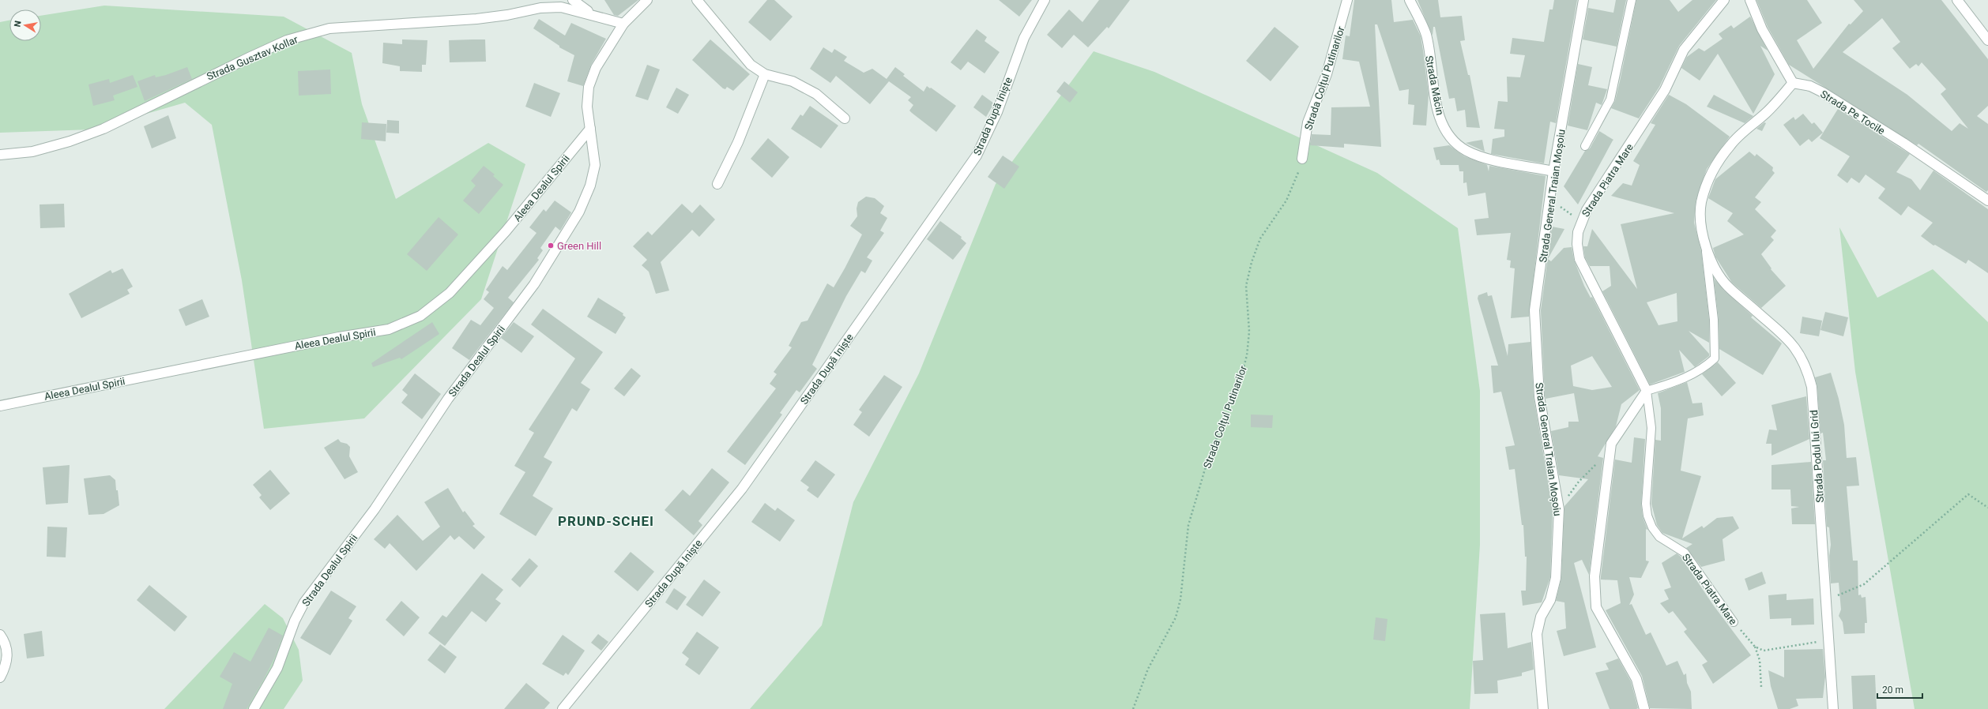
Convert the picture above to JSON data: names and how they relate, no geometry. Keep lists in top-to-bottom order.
{
  "streets": {
    "street": [
      "Strada Gusztav Kollar",
      "Strada Colțul Putinarilor",
      "Strada Măcin",
      "Strada Pe Tocile",
      "Strada După Iniște",
      "Strada Piatra Mare",
      "Aleea Dealul Spirii",
      "Strada General Traian Moșoiu",
      "Strada Dealul Spirii",
      "Strada Podul lui Grid"
    ]
  },
  "crossings": [
    ["Strada Gusztav Kollar", "Strada Dealul Spirii"],
    ["Strada Măcin", "Strada General Traian Moșoiu"],
    ["Strada Pe Tocile", "Strada Podul lui Grid"],
    ["Strada Piatra Mare", "Strada Podul lui Grid"],
    ["Aleea Dealul Spirii", "Strada Dealul Spirii"]
  ],
  "districts": ["PRUND-SCHEI"],
  "places": ["Green Hill"],
  "scale_bar": "20 m",
  "north": "left"
}
